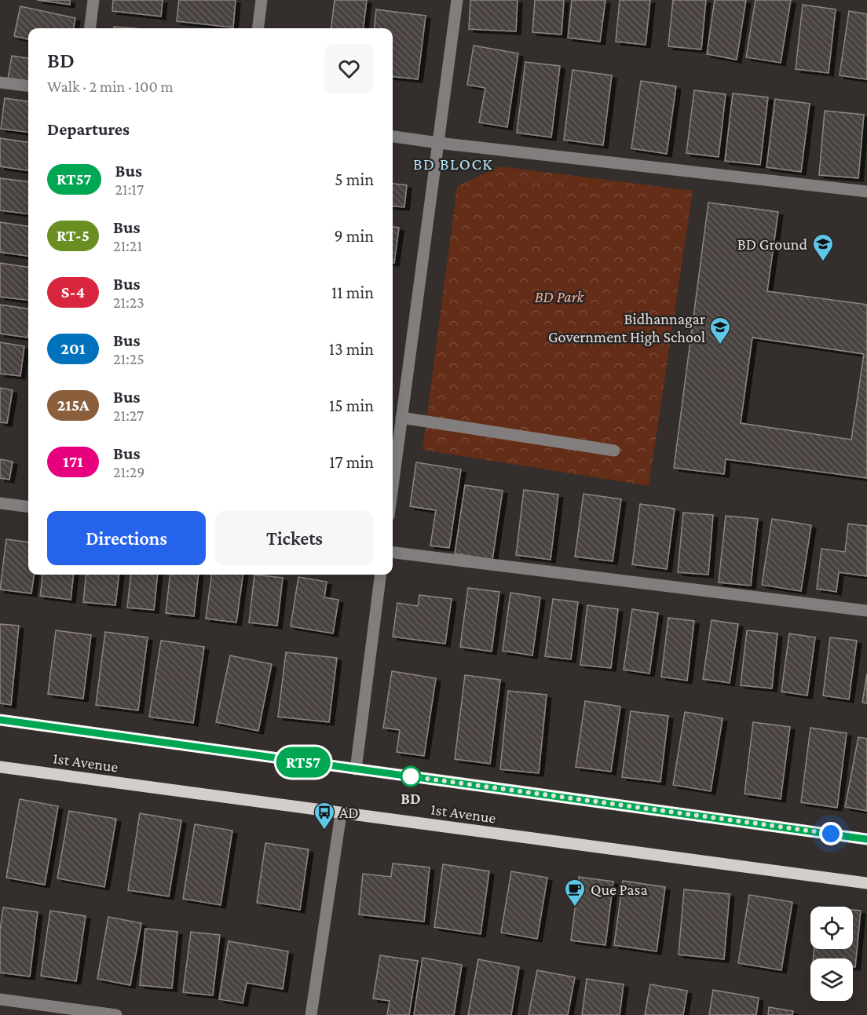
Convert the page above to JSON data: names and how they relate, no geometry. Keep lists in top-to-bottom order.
{
  "streets": {
    "main road": ["1st Avenue"]
  },
  "districts": ["BD BLOCK"],
  "parks": ["BD Park"],
  "places": {
    "school or university": ["BD Ground", "Bidhannagar Government High School"],
    "other": ["BD"],
    "bus stop": ["AD"],
    "cafe": ["Que Pasa"]
  },
  "lines": ["bus line RT57"],
  "page": {
    "on_map": "RT57",
    "heading": [
      ["BD", "Walk · 2 min · 100 m"],
      "Departures"
    ],
    "list": [
      {
        "mark": "RT57",
        "name": "Bus",
        "note": "21:17",
        "value": "5 min"
      },
      {
        "mark": "RT-5",
        "name": "Bus",
        "note": "21:21",
        "value": "9 min"
      },
      {
        "mark": "S-4",
        "name": "Bus",
        "note": "21:23",
        "value": "11 min"
      },
      {
        "mark": "201",
        "name": "Bus",
        "note": "21:25",
        "value": "13 min"
      },
      {
        "mark": "215A",
        "name": "Bus",
        "note": "21:27",
        "value": "15 min"
      },
      {
        "mark": "171",
        "name": "Bus",
        "note": "21:29",
        "value": "17 min"
      }
    ],
    "buttons": ["Directions", "Tickets"]
  }
}
